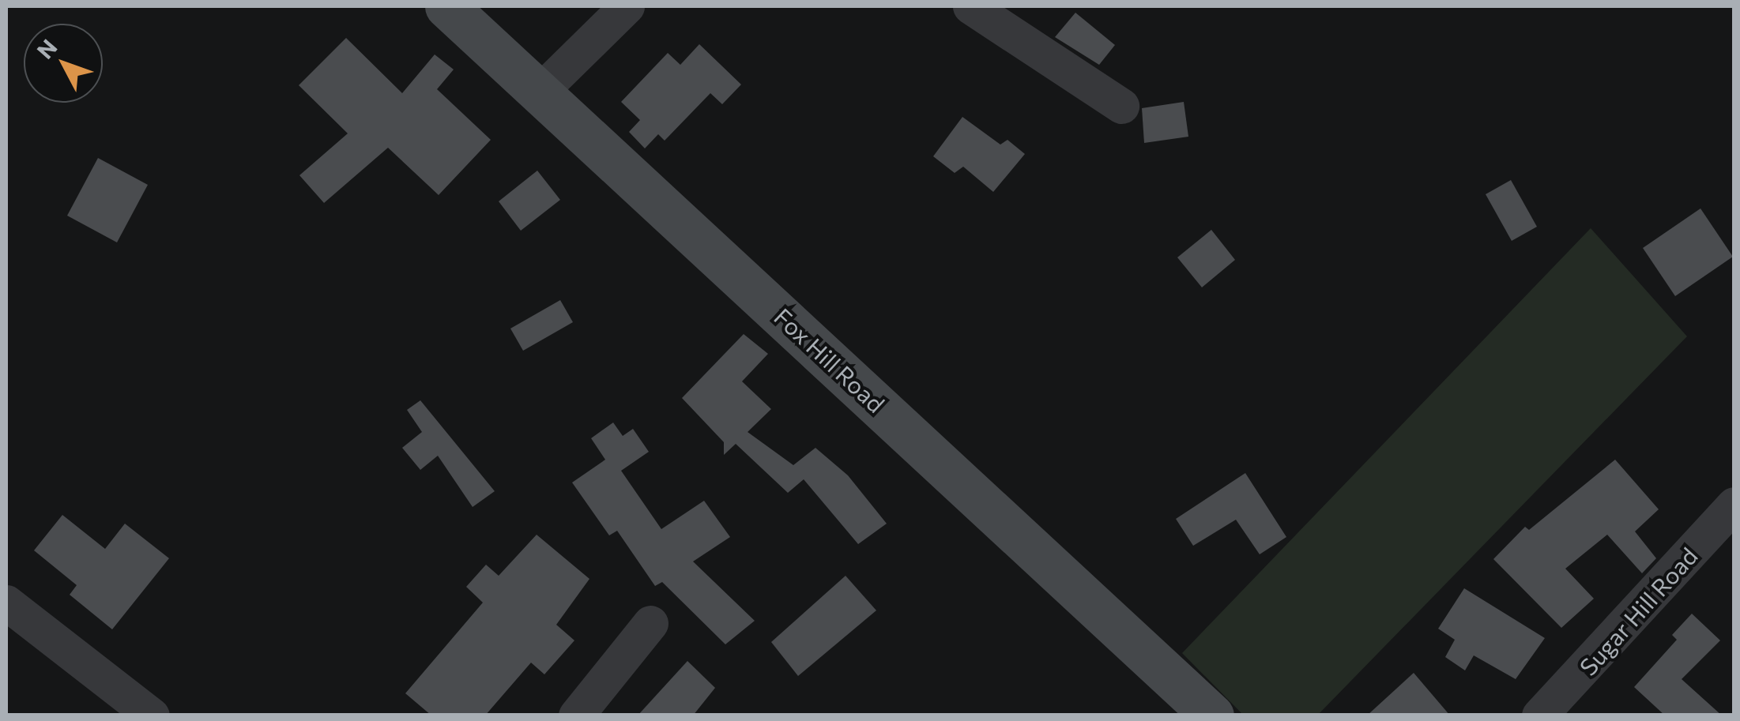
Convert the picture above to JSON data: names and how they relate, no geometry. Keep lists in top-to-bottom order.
{
  "streets": {
    "main road": ["Fox Hill Road"],
    "street": ["Sugar Hill Road"]
  },
  "north": "top left"
}
